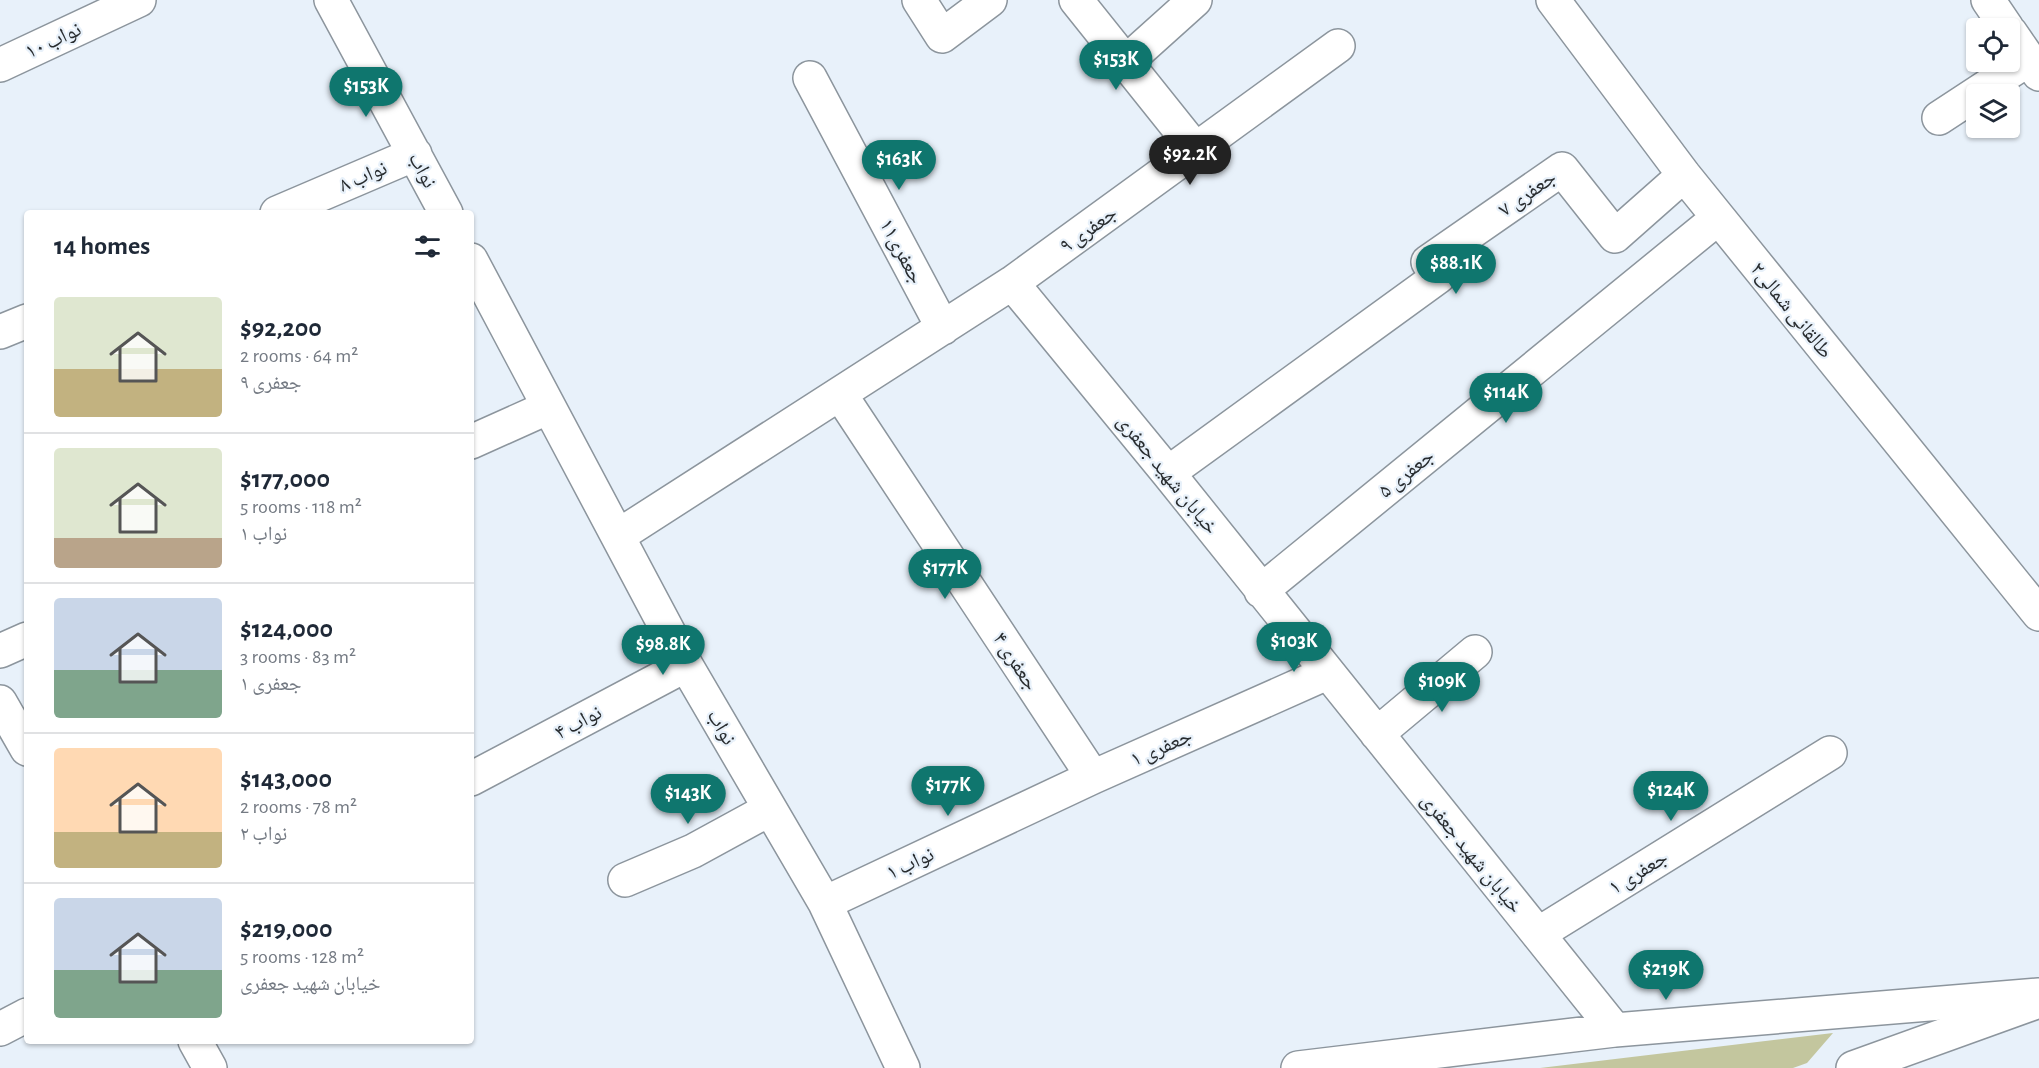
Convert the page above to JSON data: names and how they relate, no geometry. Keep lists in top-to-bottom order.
{
  "streets": {
    "street": [
      "نواب ۱۰",
      "نواب",
      "نواب ۸",
      "جعفری ۷",
      "جعفری ۹",
      "جعفری۱۱",
      "طالقانی شمالی۲",
      "جعفری ۵",
      "خیابان شهید جعفری",
      "جعفری ۴",
      "نواب ۴",
      "جعفری ۱",
      "نواب ۱"
    ]
  },
  "crossings": [
    ["نواب", "نواب ۸"],
    ["نواب", "نواب ۴"],
    ["نواب", "نواب ۱"],
    ["جعفری ۷", "طالقانی شمالی۲"],
    ["جعفری ۷", "خیابان شهید جعفری"],
    ["جعفری ۹", "خیابان شهید جعفری"],
    ["طالقانی شمالی۲", "جعفری ۵"],
    ["جعفری ۵", "خیابان شهید جعفری"],
    ["خیابان شهید جعفری", "جعفری ۱"],
    ["جعفری ۴", "جعفری ۱"],
    ["جعفری ۴", "نواب ۱"],
    ["جعفری ۱", "نواب ۱"]
  ],
  "page": {
    "price": [
      "$153K",
      "$153K",
      "$92.2K",
      "$163K",
      "$88.1K",
      "$114K",
      "$177K",
      "$103K",
      "$98.8K",
      "$109K",
      "$177K",
      "$124K",
      "$143K",
      "$219K"
    ],
    "heading": "14 homes",
    "list": [
      {
        "name": "$92,200",
        "note": "2 rooms · 64 m² · جعفری ۹"
      },
      {
        "name": "$177,000",
        "note": "5 rooms · 118 m² · نواب ۱"
      },
      {
        "name": "$124,000",
        "note": "3 rooms · 83 m² · جعفری ۱"
      },
      {
        "name": "$143,000",
        "note": "2 rooms · 78 m² · نواب ۲"
      },
      {
        "name": "$219,000",
        "note": "5 rooms · 128 m² · خیابان شهید جعفری"
      }
    ]
  }
}
